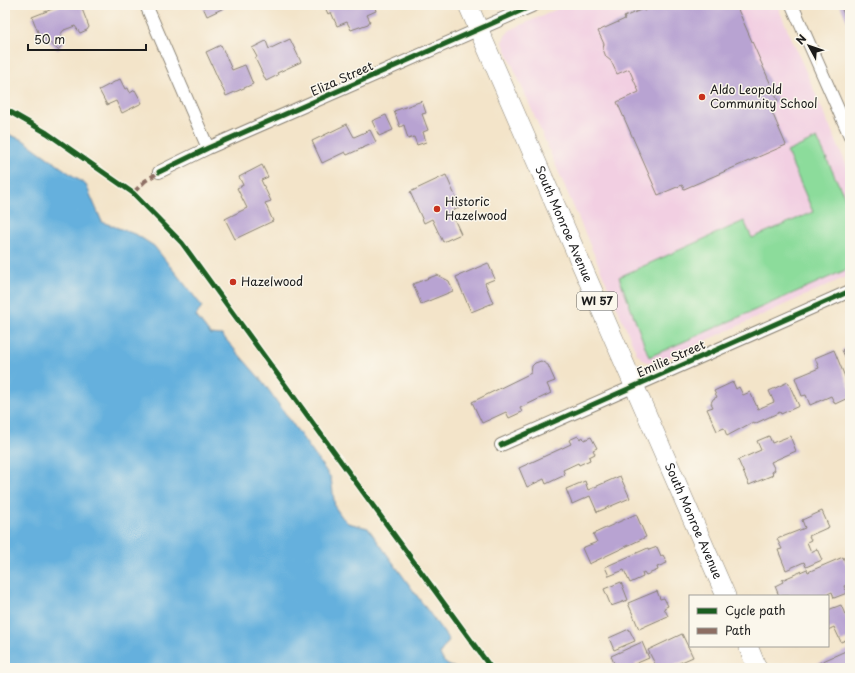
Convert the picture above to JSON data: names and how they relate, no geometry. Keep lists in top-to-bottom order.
{
  "streets": {
    "main road": ["South Monroe Avenue", "WI 57"],
    "street": ["Eliza Street", "Emilie Street"]
  },
  "crossings": [
    ["Eliza Street", "South Monroe Avenue"],
    ["South Monroe Avenue", "Emilie Street"]
  ],
  "places": ["Aldo Leopold Community School", "Historic Hazelwood", "Hazelwood"],
  "legend": ["Cycle path", "Path"],
  "scale_bar": "50 m",
  "north": "top left"
}
